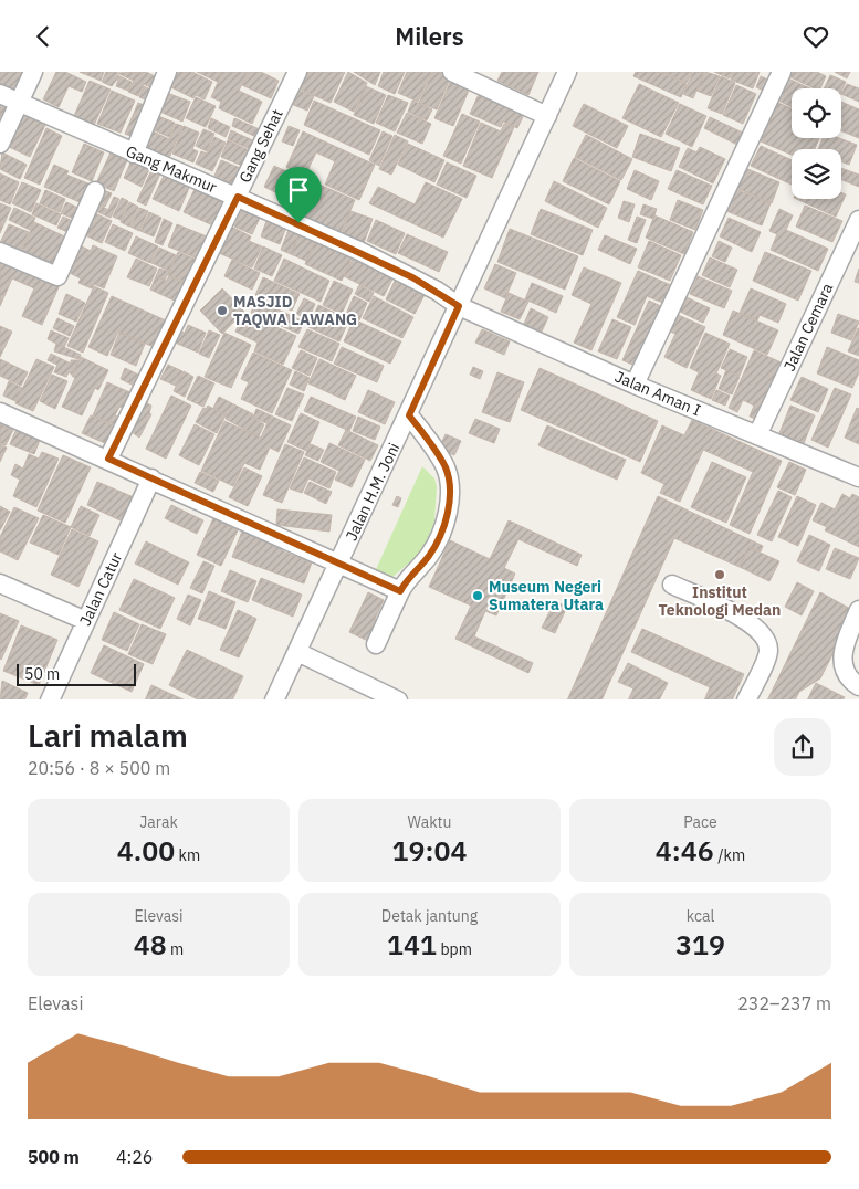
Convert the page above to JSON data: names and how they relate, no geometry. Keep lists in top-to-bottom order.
{
  "streets": {
    "street": [
      "Gang Sehat",
      "Gang Makmur",
      "Jalan Cemara",
      "Jalan Aman I",
      "Jalan H.M. Joni",
      "Jalan Catur"
    ]
  },
  "crossings": [
    ["Gang Sehat", "Gang Makmur"],
    ["Gang Makmur", "Jalan Aman I"],
    ["Gang Makmur", "Jalan H.M. Joni"],
    ["Jalan Cemara", "Jalan Aman I"],
    ["Jalan Aman I", "Jalan H.M. Joni"]
  ],
  "places": ["MASJID TAQWA LAWANG", "Institut Teknologi Medan", "Museum Negeri Sumatera Utara"],
  "scale_bar": "50 m",
  "page": {
    "header": "Milers",
    "scale": "50 m",
    "heading": ["Lari malam", "20:56 · 8 × 500 m"],
    "stats": [
      ["Jarak", "4.00 km"],
      ["Waktu", "19:04"],
      ["Pace", "4:46 /km"],
      ["Elevasi", "48 m"],
      ["Detak jantung", "141 bpm"],
      ["kcal", "319"]
    ],
    "chart": ["Elevasi", "232–237 m"],
    "list": [
      {
        "name": "500 m",
        "note": "4:26"
      }
    ]
  }
}
